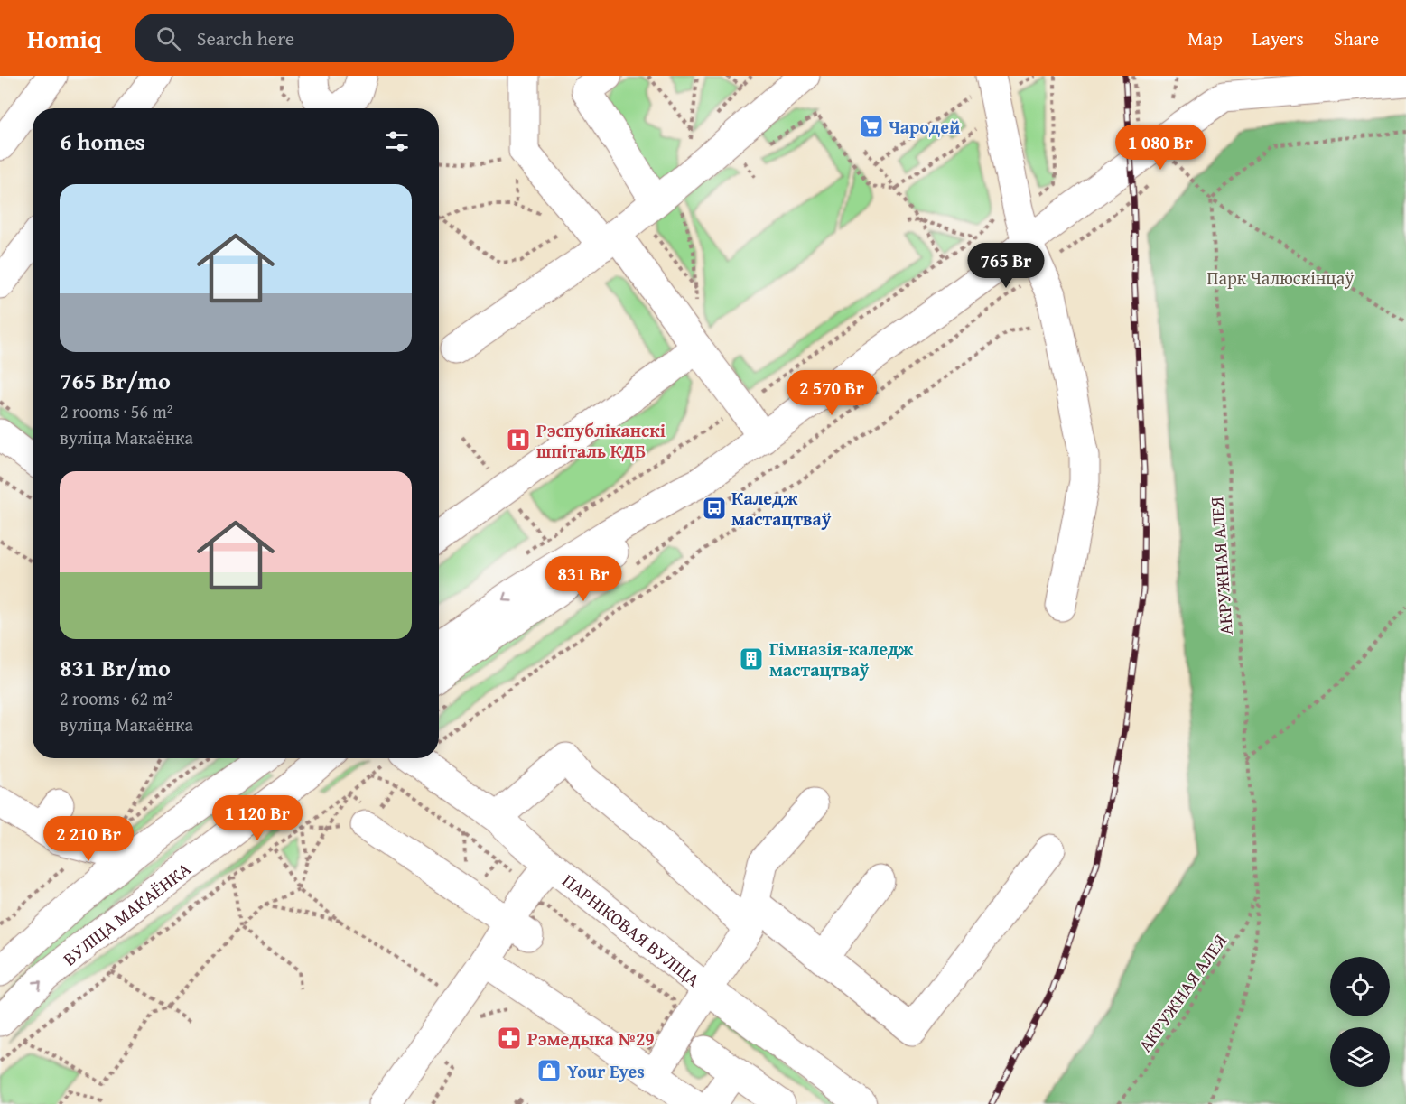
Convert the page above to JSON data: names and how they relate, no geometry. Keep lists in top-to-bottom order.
{
  "streets": {
    "street": ["ВУЛІЦА МАКАЁНКА", "ПАРНІКОВАЯ ВУЛІЦА"],
    "path": ["АКРУЖНАЯ АЛЕЯ"]
  },
  "parks": ["Парк Чалюскінцаў"],
  "places": {
    "supermarket": ["Чародей"],
    "hospital": ["Рэспубліканскі шпіталь КДБ"],
    "bus stop": ["Каледж мастацтваў"],
    "building": ["Гімназія-каледж мастацтваў"],
    "pharmacy": ["Рэмедыка №29"],
    "shop": ["Your Eyes"]
  },
  "page": {
    "header": "Homiq",
    "search": "Search here",
    "nav": ["Map", "Layers", "Share"],
    "heading": "6 homes",
    "price": [
      "1 080 Br",
      "765 Br",
      "2 570 Br",
      "831 Br",
      "1 120 Br",
      "2 210 Br"
    ],
    "list": [
      {
        "name": "765 Br/mo",
        "note": "2 rooms · 56 m² · вуліца Макаёнка"
      },
      {
        "name": "831 Br/mo",
        "note": "2 rooms · 62 m² · вуліца Макаёнка"
      }
    ]
  }
}
